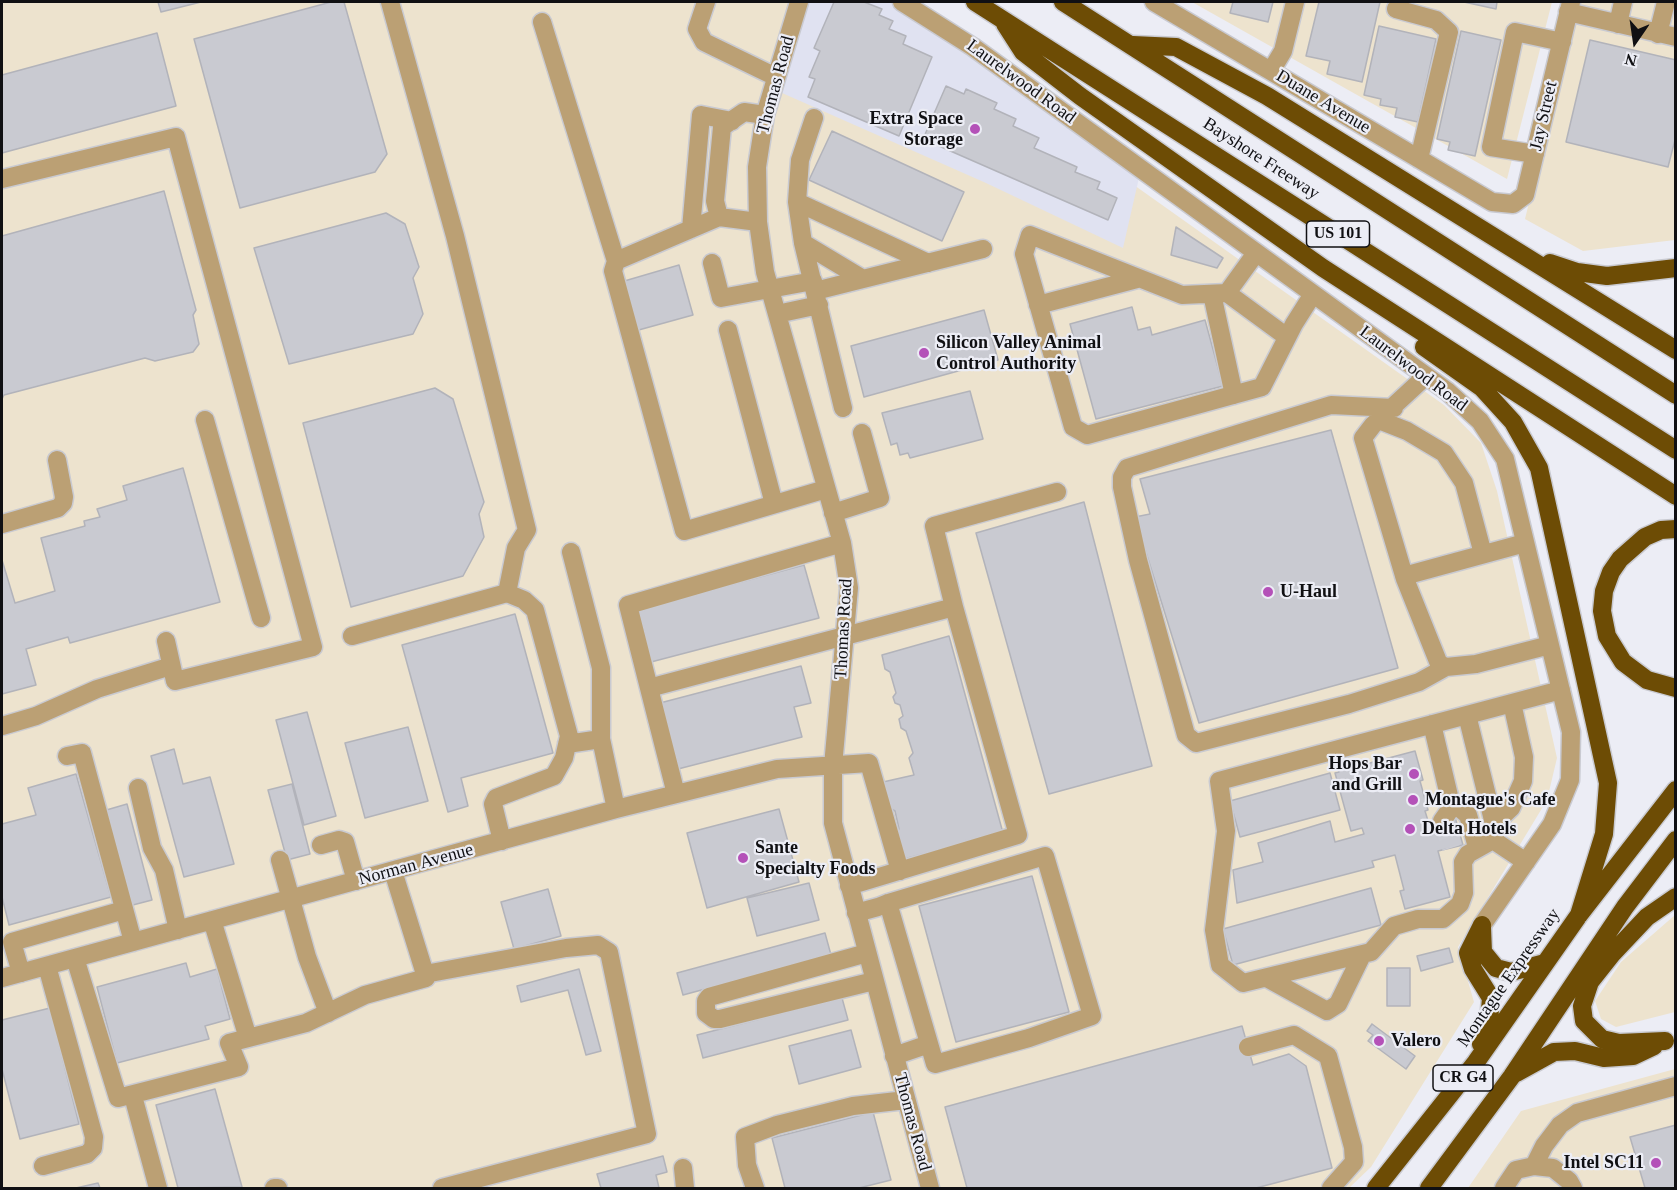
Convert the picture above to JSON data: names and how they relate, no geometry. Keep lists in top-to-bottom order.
{
  "streets": {
    "highway": [
      "Bayshore Freeway",
      "US 101",
      "Montague Expressway",
      "CR G4"
    ],
    "street": [
      "Laurelwood Road",
      "Thomas Road",
      "Duane Avenue",
      "Jay Street",
      "Norman Avenue"
    ]
  },
  "crossings": [
    ["Thomas Road", "Norman Avenue"],
    ["Duane Avenue", "Jay Street"]
  ],
  "places": [
    "Extra Space Storage",
    "Silicon Valley Animal Control Authority",
    "U-Haul",
    "Hops Bar and Grill",
    "Montague's Cafe",
    "Delta Hotels",
    "Sante Specialty Foods",
    "Valero",
    "Intel SC11"
  ],
  "north": "bottom"
}
